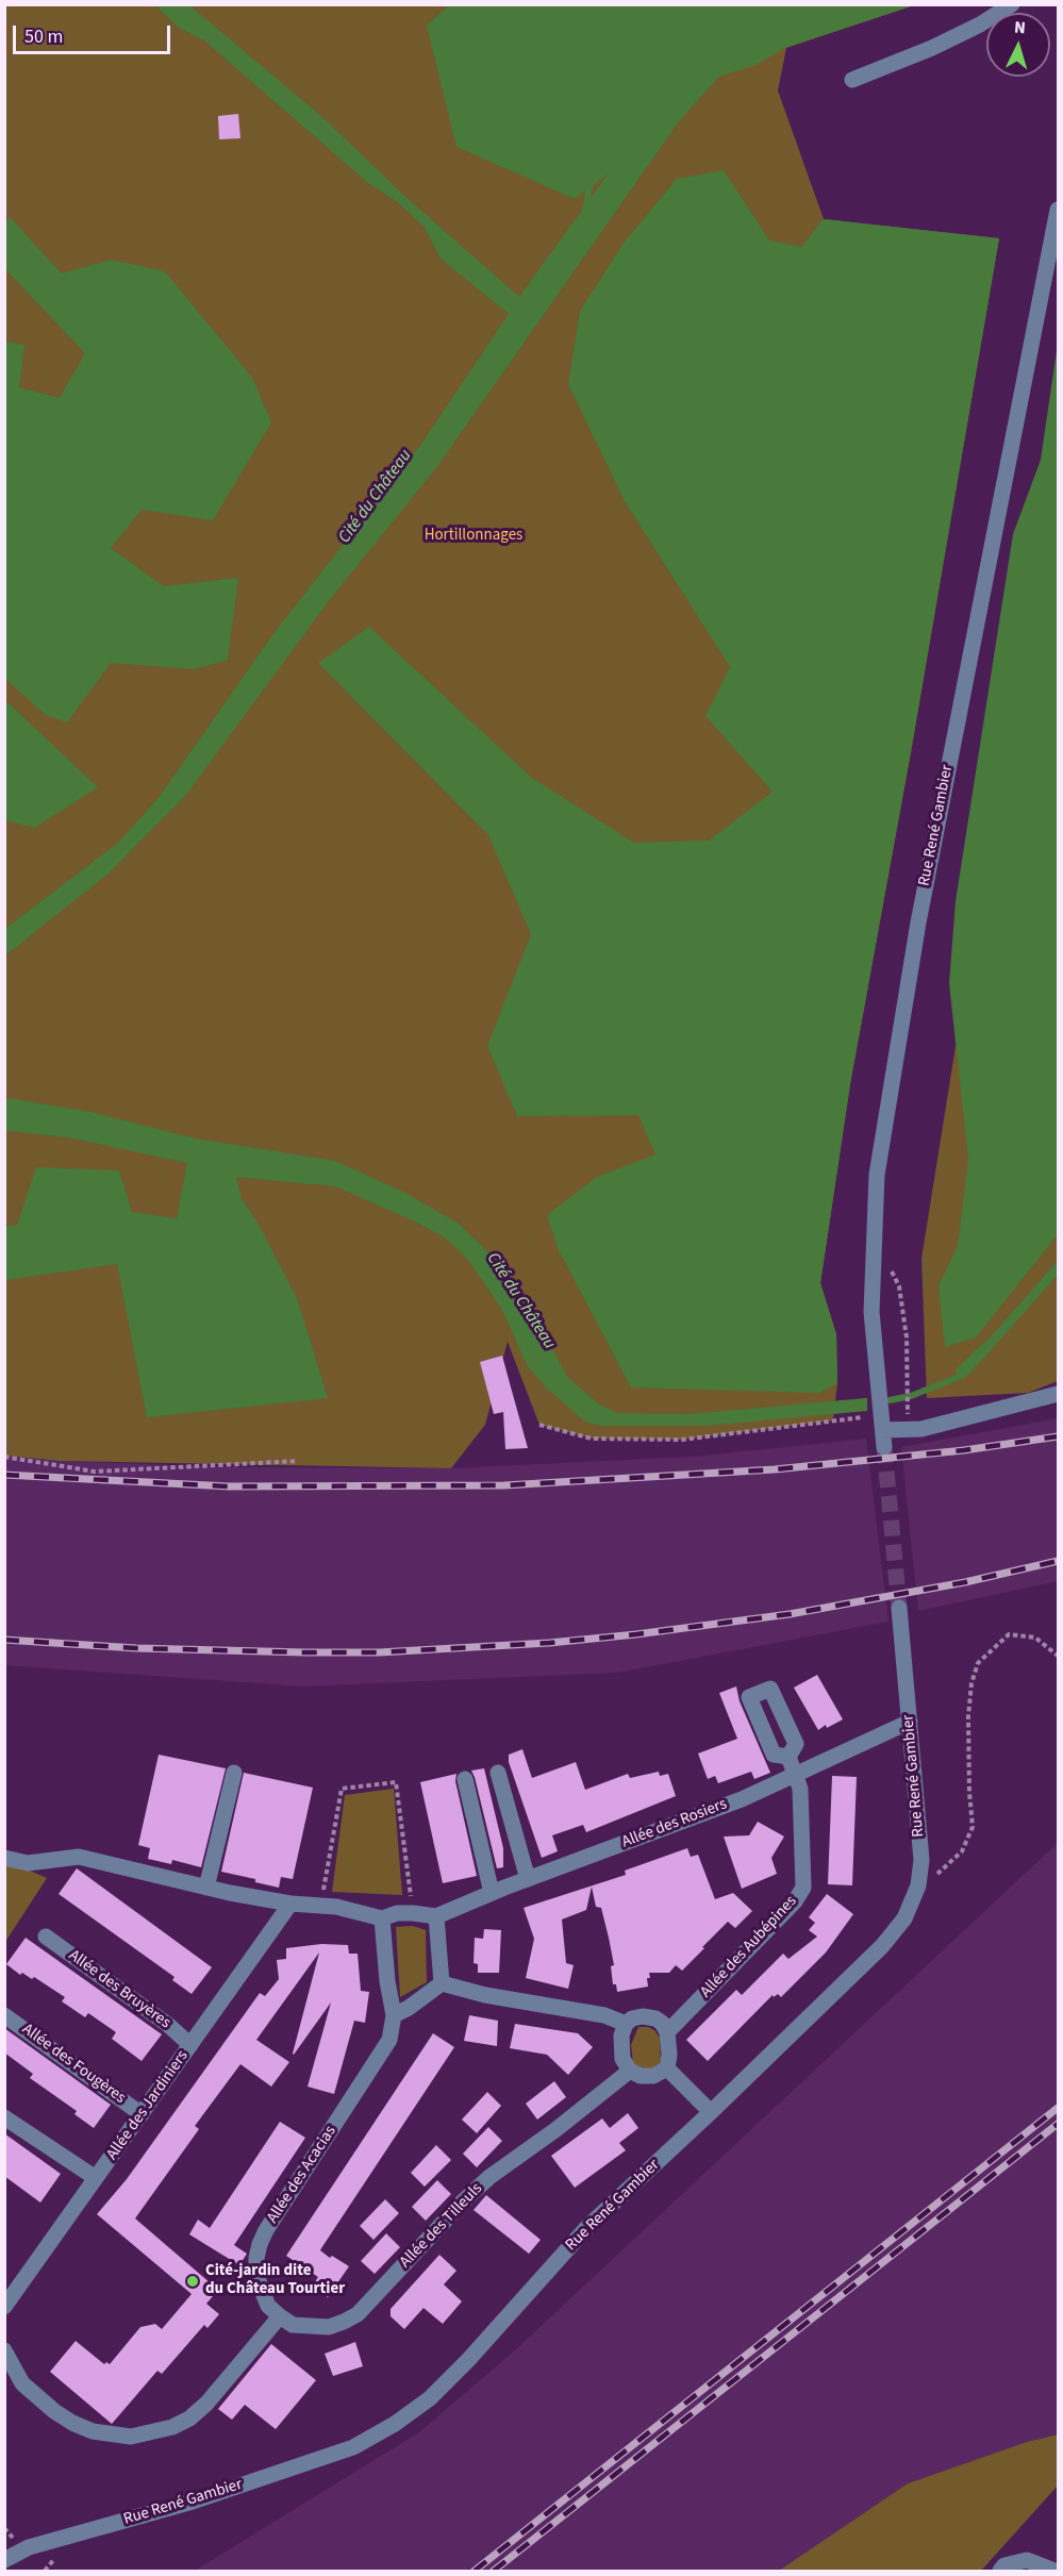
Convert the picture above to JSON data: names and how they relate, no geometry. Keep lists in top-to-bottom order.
{
  "streets": {
    "street": [
      "Rue René Gambier",
      "Allée des Rosiers",
      "Allée des Aubépines",
      "Allée des Bruyères",
      "Allée des Fougères",
      "Allée des Jardiniers",
      "Allée des Acacias",
      "Allée des Tilleuls"
    ]
  },
  "crossings": [
    ["Rue René Gambier", "Allée des Rosiers"],
    ["Allée des Rosiers", "Allée des Aubépines"],
    ["Allée des Aubépines", "Allée des Tilleuls"],
    ["Allée des Bruyères", "Allée des Jardiniers"],
    ["Allée des Fougères", "Allée des Jardiniers"],
    ["Allée des Acacias", "Allée des Tilleuls"]
  ],
  "water": ["Cité du Château"],
  "parks": ["Hortillonnages"],
  "places": ["Cité-jardin dite du Château Tourtier"],
  "scale_bar": "50 m",
  "north": "top"
}
